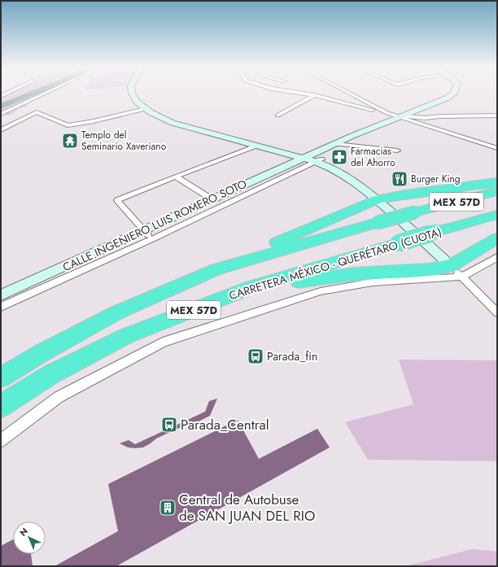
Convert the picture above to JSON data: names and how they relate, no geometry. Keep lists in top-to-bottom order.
{
  "streets": {
    "highway": ["MEX 57D", "CARRETERA MÉXICO - QUERÉTARO (CUOTA)"],
    "street": ["CALLE INGENIERO LUIS ROMERO SOTO"]
  },
  "places": {
    "temple": ["Templo del Seminario Xaveriano"],
    "pharmacy": ["Farmacias del Ahorro"],
    "restaurant": ["Burger King"],
    "bus stop": ["Parada_fin", "Parada_Central"],
    "building": ["Central de Autobuse de SAN JUAN DEL RIO"]
  },
  "north": "top left"
}
